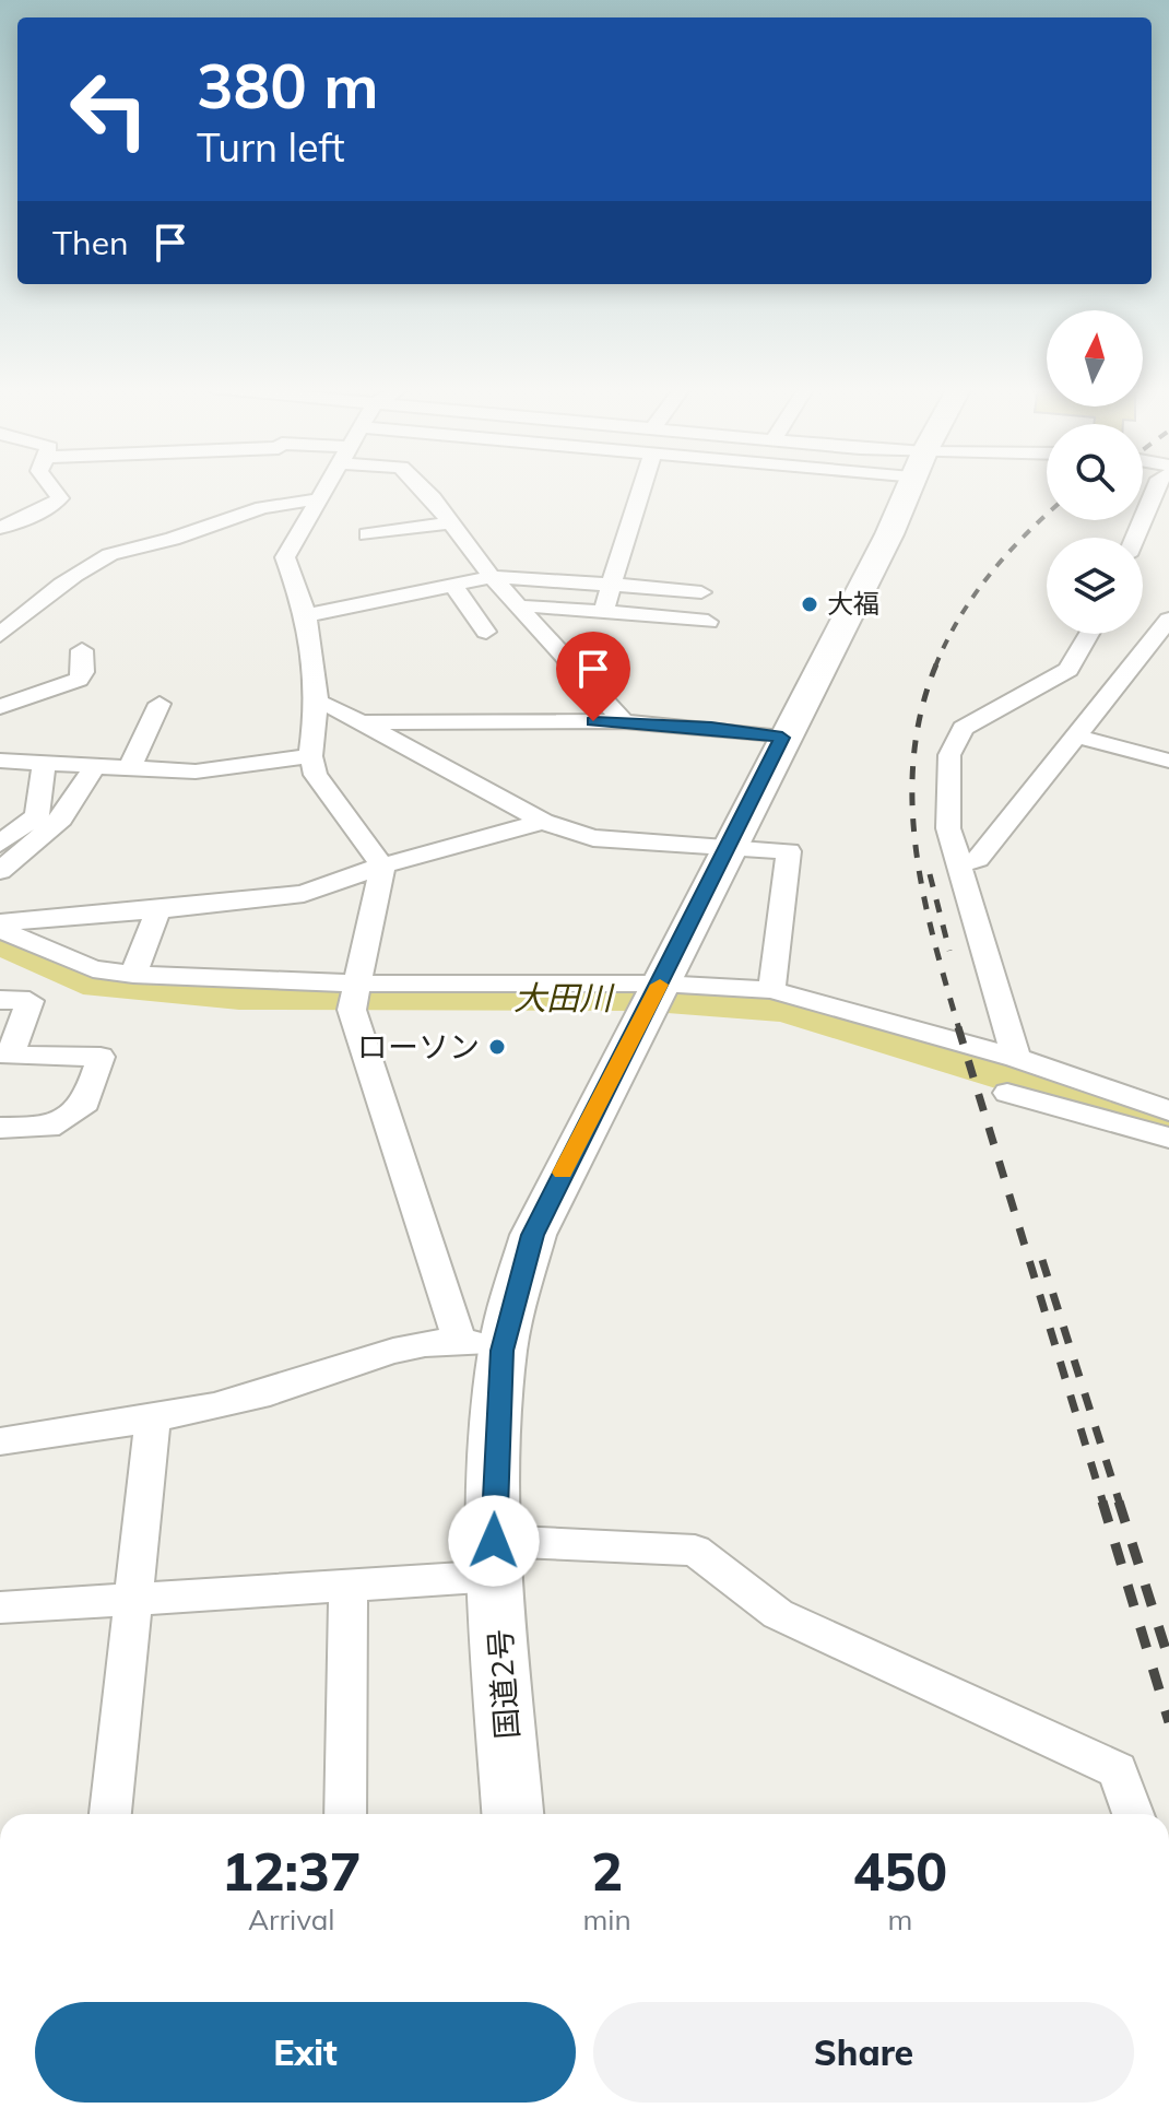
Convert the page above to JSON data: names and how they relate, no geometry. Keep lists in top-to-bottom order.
{
  "streets": {
    "highway": ["国道2号"]
  },
  "water": ["大田川"],
  "places": ["大福", "ローソン"],
  "north": "top",
  "page": {
    "turn": ["380 m", "Turn left"],
    "then": "Then",
    "eta": [
      "12:37",
      "Arrival",
      "2",
      "min",
      "450",
      "m"
    ],
    "buttons": ["Exit", "Share"]
  }
}
